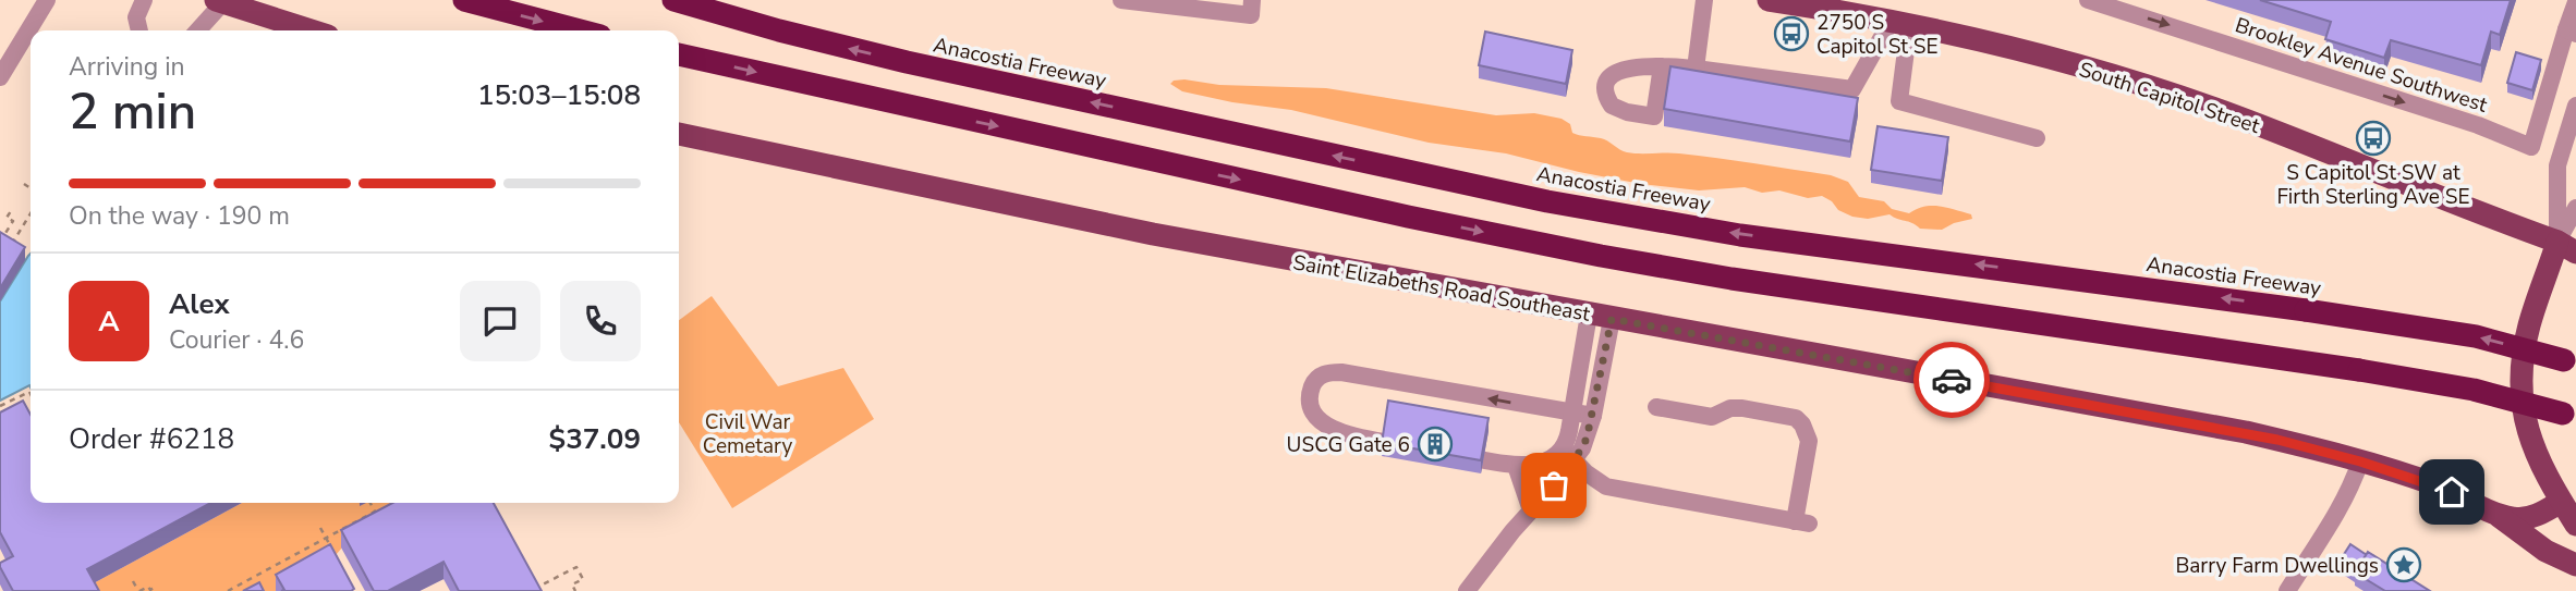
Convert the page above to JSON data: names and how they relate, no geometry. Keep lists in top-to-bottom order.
{
  "streets": {
    "highway": ["Anacostia Freeway"],
    "main road": ["South Capitol Street", "Saint Elizabeths Road Southeast"],
    "street": ["Brookley Avenue Southwest"]
  },
  "one_way": ["Brookley Avenue Southwest"],
  "parks": ["Civil War Cemetary"],
  "places": {
    "bus stop": ["2750 S Capitol St SE", "S Capitol St SW at Firth Sterling Ave SE"],
    "building": ["USCG Gate 6"],
    "place": ["Barry Farm Dwellings"]
  },
  "page": {
    "heading": ["2 min", "Arriving in", "15:03–15:08"],
    "panel": [
      "Alex",
      "Courier · 4.6",
      "Order #6218",
      "$37.09"
    ],
    "bar": "On the way · 190 m",
    "round": "A"
  }
}
